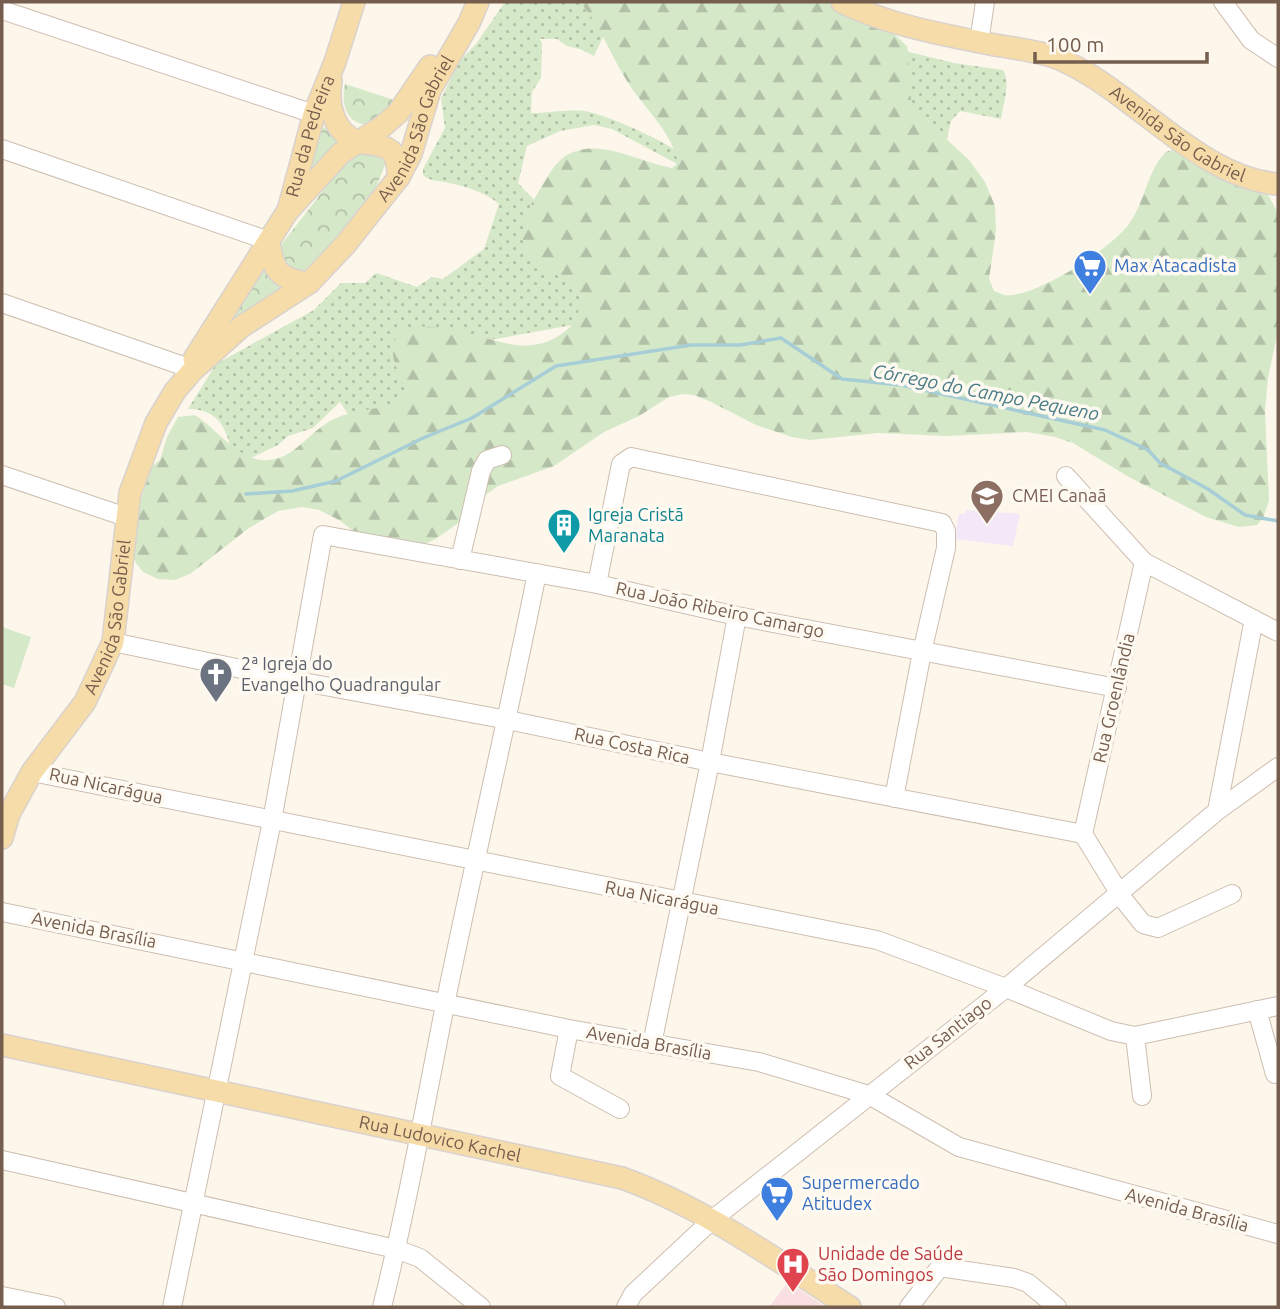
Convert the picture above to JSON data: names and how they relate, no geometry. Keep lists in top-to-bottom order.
{
  "streets": {
    "main road": ["Avenida São Gabriel", "Rua da Pedreira", "Rua Ludovico Kachel"],
    "street": [
      "Rua João Ribeiro Camargo",
      "Rua Groenlândia",
      "Rua Costa Rica",
      "Rua Nicarágua",
      "Avenida Brasília",
      "Rua Santiago"
    ]
  },
  "crossings": [
    ["Avenida São Gabriel", "Rua da Pedreira"],
    ["Avenida São Gabriel", "Rua Costa Rica"],
    ["Avenida São Gabriel", "Rua Nicarágua"],
    ["Rua João Ribeiro Camargo", "Rua Groenlândia"],
    ["Rua João Ribeiro Camargo", "Rua Costa Rica"],
    ["Rua Groenlândia", "Rua Costa Rica"],
    ["Rua Nicarágua", "Rua Santiago"],
    ["Avenida Brasília", "Rua Santiago"],
    ["Rua Santiago", "Rua Ludovico Kachel"]
  ],
  "water": ["Córrego do Campo Pequeno"],
  "places": {
    "supermarket": ["Max Atacadista", "Supermercado Atitudex"],
    "school or university": ["CMEI Canaã"],
    "building": ["Igreja Cristã Maranata"],
    "church": ["2ª Igreja do Evangelho Quadrangular"],
    "hospital": ["Unidade de Saúde São Domingos"]
  },
  "scale_bar": "100 m"
}
